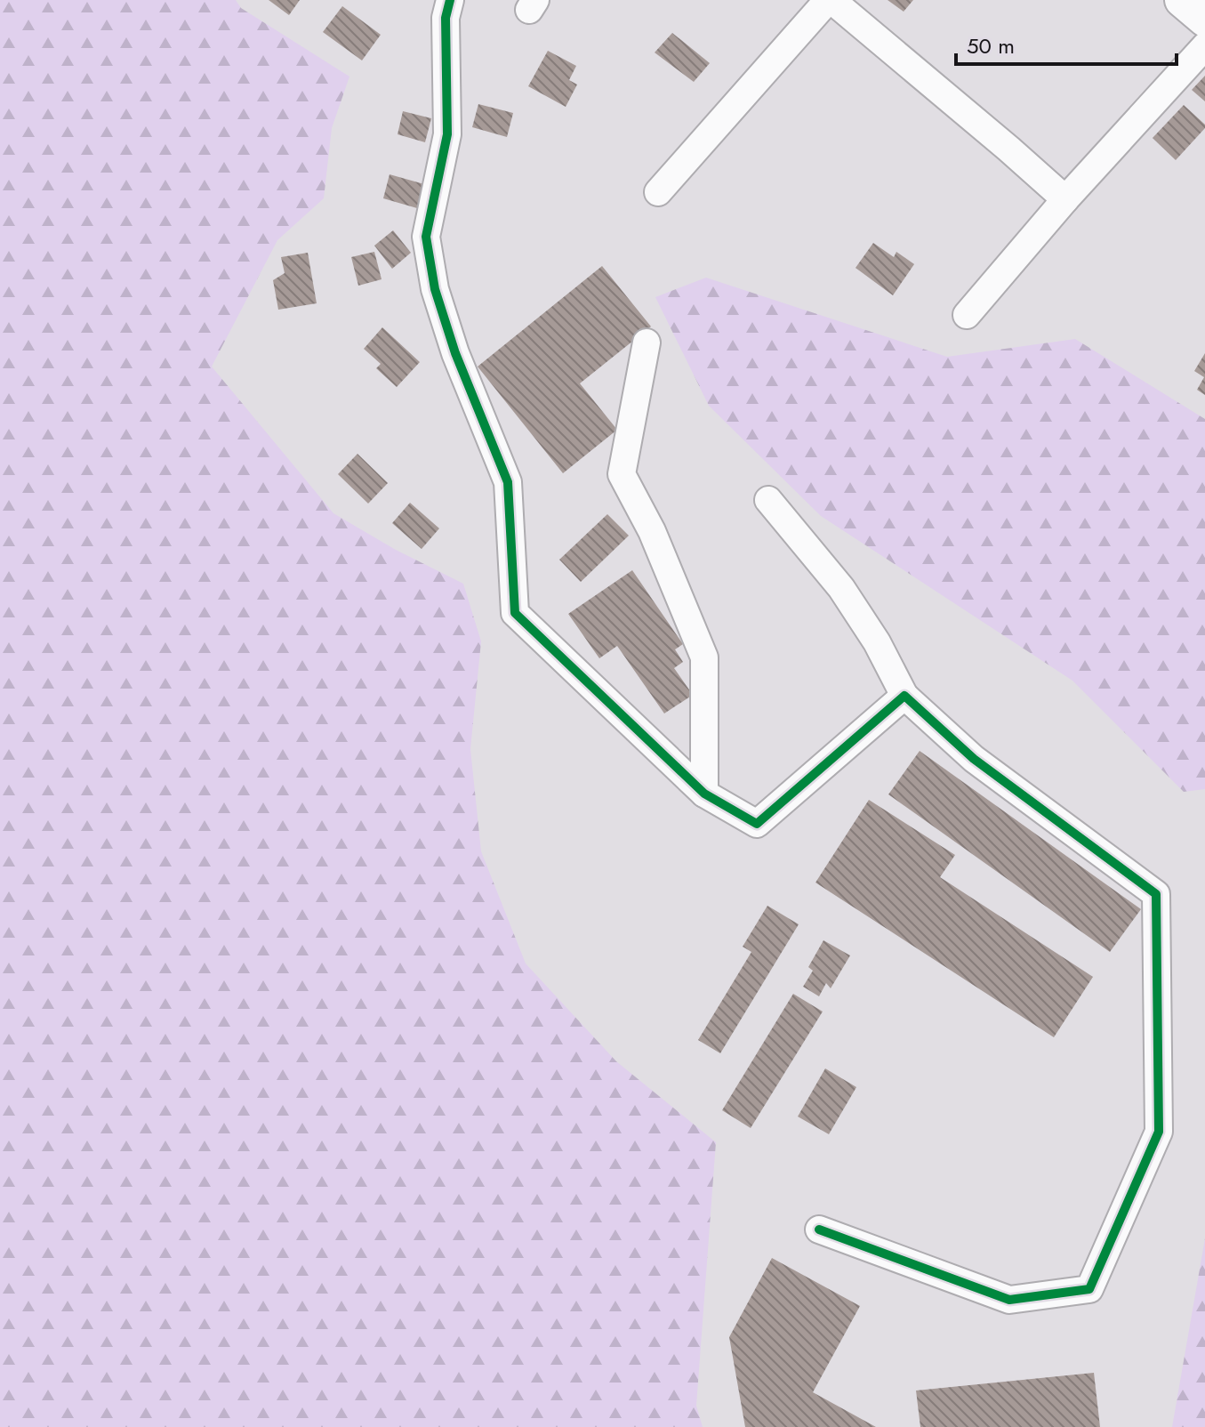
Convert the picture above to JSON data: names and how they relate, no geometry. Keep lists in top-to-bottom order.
{
  "scale_bar": "50 m"
}
